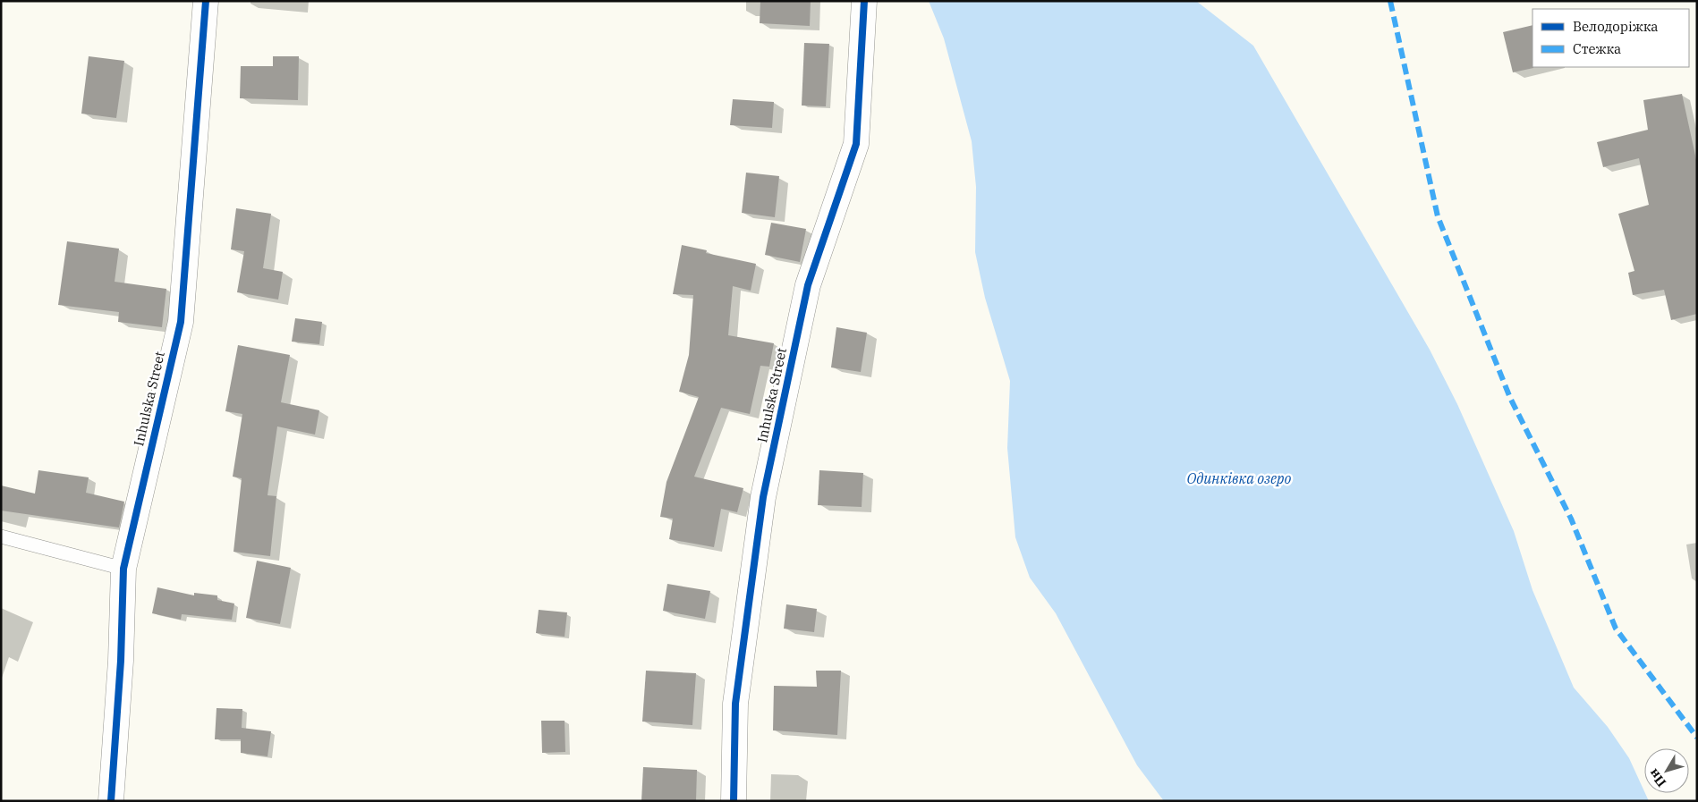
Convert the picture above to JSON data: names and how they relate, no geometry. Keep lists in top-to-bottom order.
{
  "streets": {
    "street": ["Inhulska Street"]
  },
  "water": ["Одинківка озеро"],
  "legend": ["Велодоріжка", "Стежка"],
  "north": "bottom left"
}
